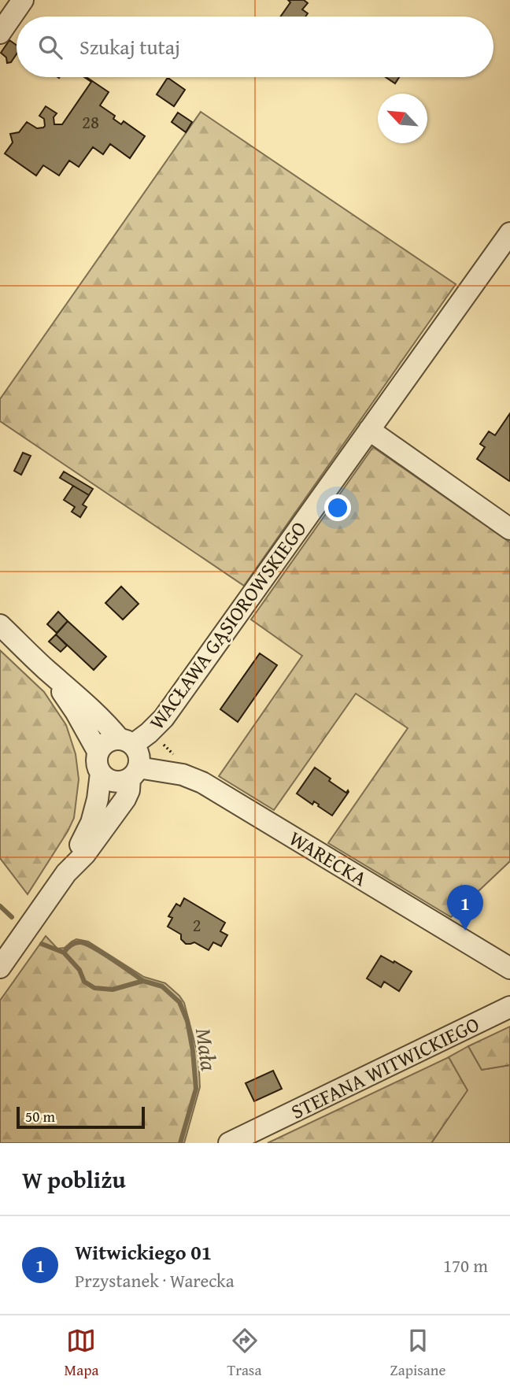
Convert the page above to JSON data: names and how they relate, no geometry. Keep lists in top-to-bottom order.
{
  "streets": {
    "street": ["WACŁAWA GĄSIOROWSKIEGO", "WARECKA", "STEFANA WITWICKIEGO"]
  },
  "crossings": [
    ["WACŁAWA GĄSIOROWSKIEGO", "WARECKA"]
  ],
  "water": ["Mała"],
  "house_numbers": ["28", "2"],
  "scale_bar": "50 m",
  "north": "top left",
  "page": {
    "search": "Szukaj tutaj",
    "pins": "1",
    "scale": "50 m",
    "heading": "W pobliżu",
    "list": [
      {
        "mark": "1",
        "name": "Witwickiego 01",
        "note": "Przystanek · Warecka",
        "value": "170 m"
      }
    ],
    "nav": ["Mapa", "Trasa", "Zapisane"]
  }
}
